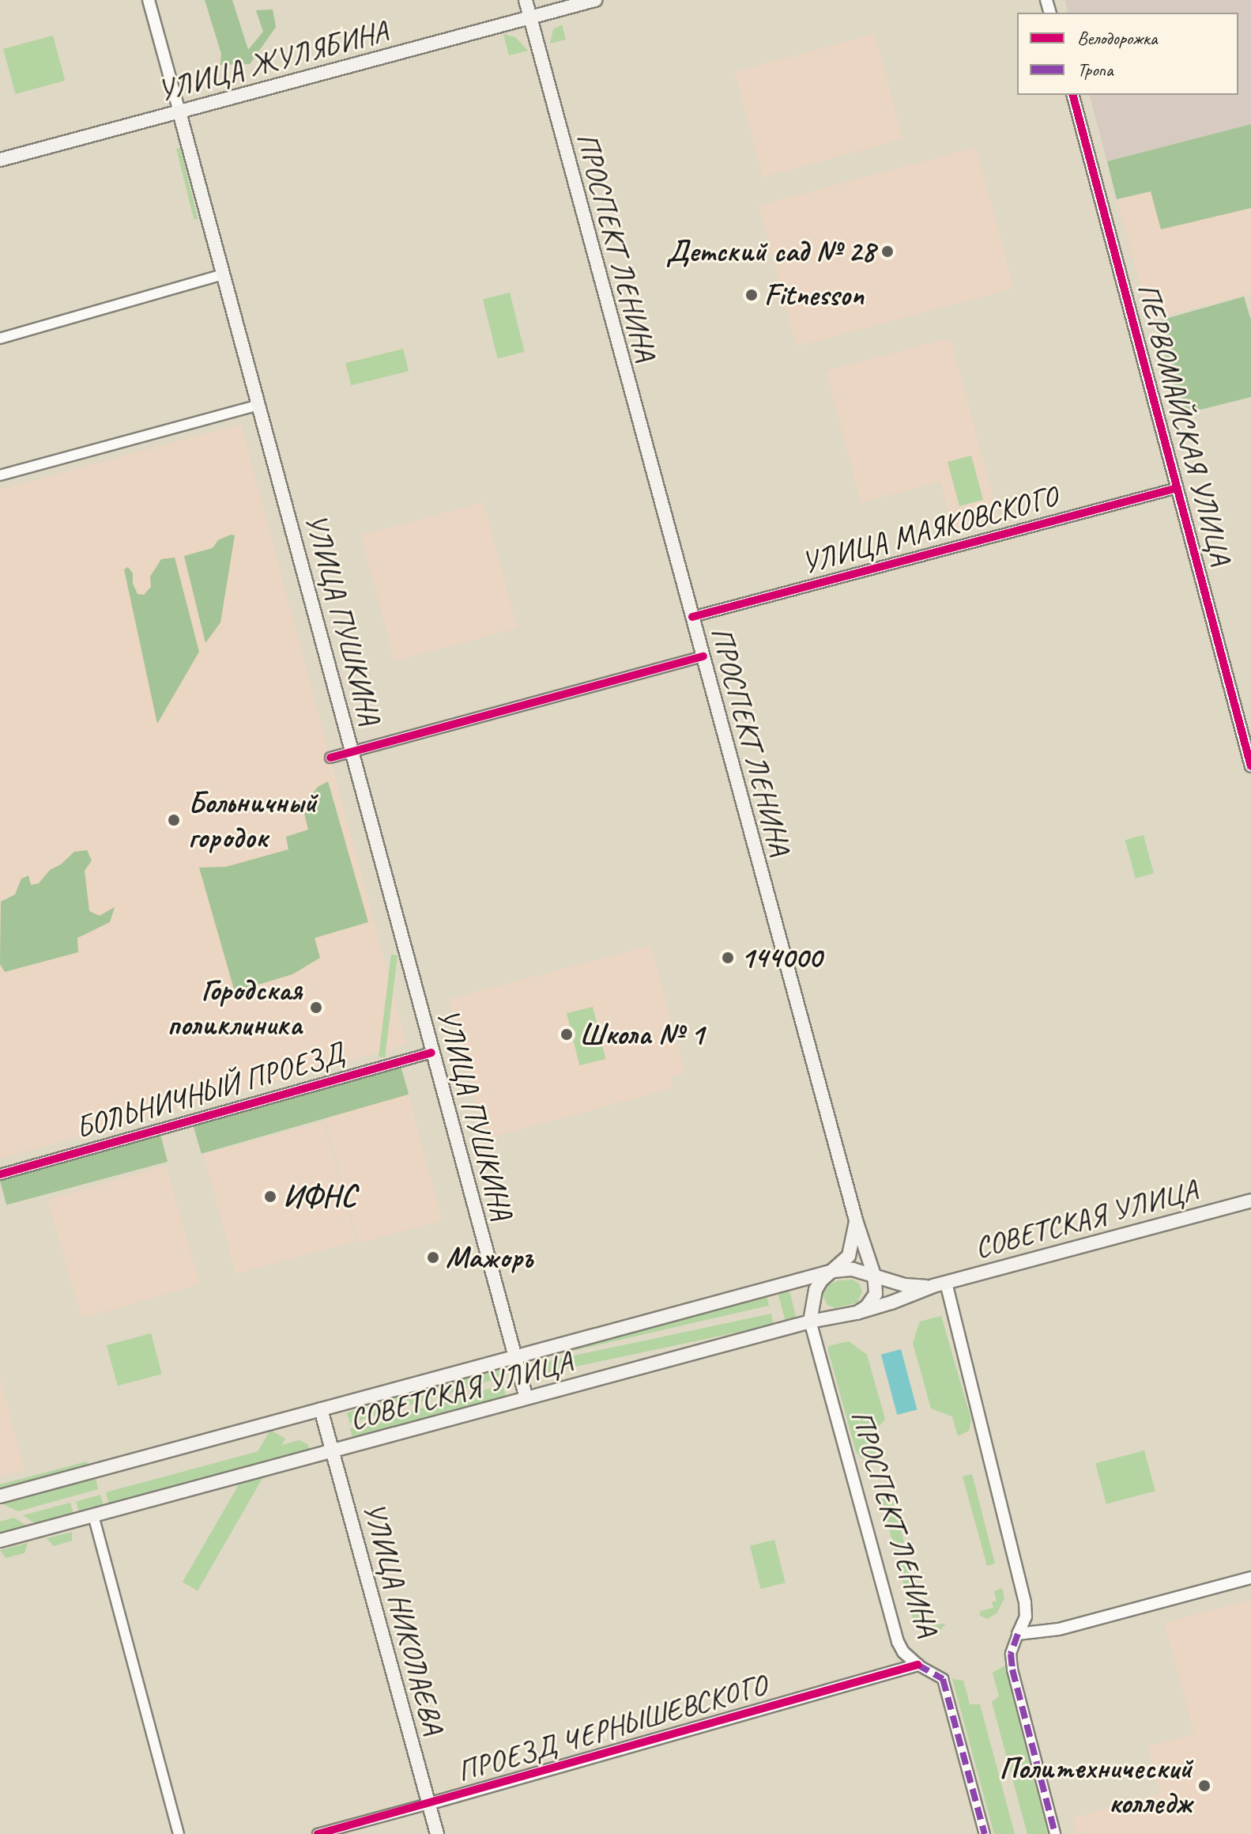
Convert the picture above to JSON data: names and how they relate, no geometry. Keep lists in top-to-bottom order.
{
  "streets": {
    "main road": [
      "УЛИЦА ЖУЛЯБИНА",
      "ПРОСПЕКТ ЛЕНИНА",
      "УЛИЦА ПУШКИНА",
      "СОВЕТСКАЯ УЛИЦА",
      "УЛИЦА НИКОЛАЕВА"
    ],
    "street": [
      "ПЕРВОМАЙСКАЯ УЛИЦА",
      "УЛИЦА МАЯКОВСКОГО",
      "БОЛЬНИЧНЫЙ ПРОЕЗД",
      "ПРОЕЗД ЧЕРНЫШЕВСКОГО"
    ]
  },
  "crossings": [
    ["УЛИЦА ЖУЛЯБИНА", "ПРОСПЕКТ ЛЕНИНА"],
    ["УЛИЦА ЖУЛЯБИНА", "УЛИЦА ПУШКИНА"],
    ["ПРОСПЕКТ ЛЕНИНА", "УЛИЦА МАЯКОВСКОГО"],
    ["ПРОСПЕКТ ЛЕНИНА", "СОВЕТСКАЯ УЛИЦА"],
    ["ПРОСПЕКТ ЛЕНИНА", "ПРОЕЗД ЧЕРНЫШЕВСКОГО"],
    ["ПЕРВОМАЙСКАЯ УЛИЦА", "УЛИЦА МАЯКОВСКОГО"],
    ["УЛИЦА ПУШКИНА", "БОЛЬНИЧНЫЙ ПРОЕЗД"],
    ["УЛИЦА ПУШКИНА", "СОВЕТСКАЯ УЛИЦА"],
    ["СОВЕТСКАЯ УЛИЦА", "УЛИЦА НИКОЛАЕВА"],
    ["УЛИЦА НИКОЛАЕВА", "ПРОЕЗД ЧЕРНЫШЕВСКОГО"]
  ],
  "places": [
    "Детский сад № 28",
    "Fitnesson",
    "Больничный городок",
    "144000",
    "Городская поликлиника",
    "Школа № 1",
    "ИФНС",
    "Мажоръ",
    "Политехнический колледж"
  ],
  "legend": ["Велодорожка", "Тропа"]
}
